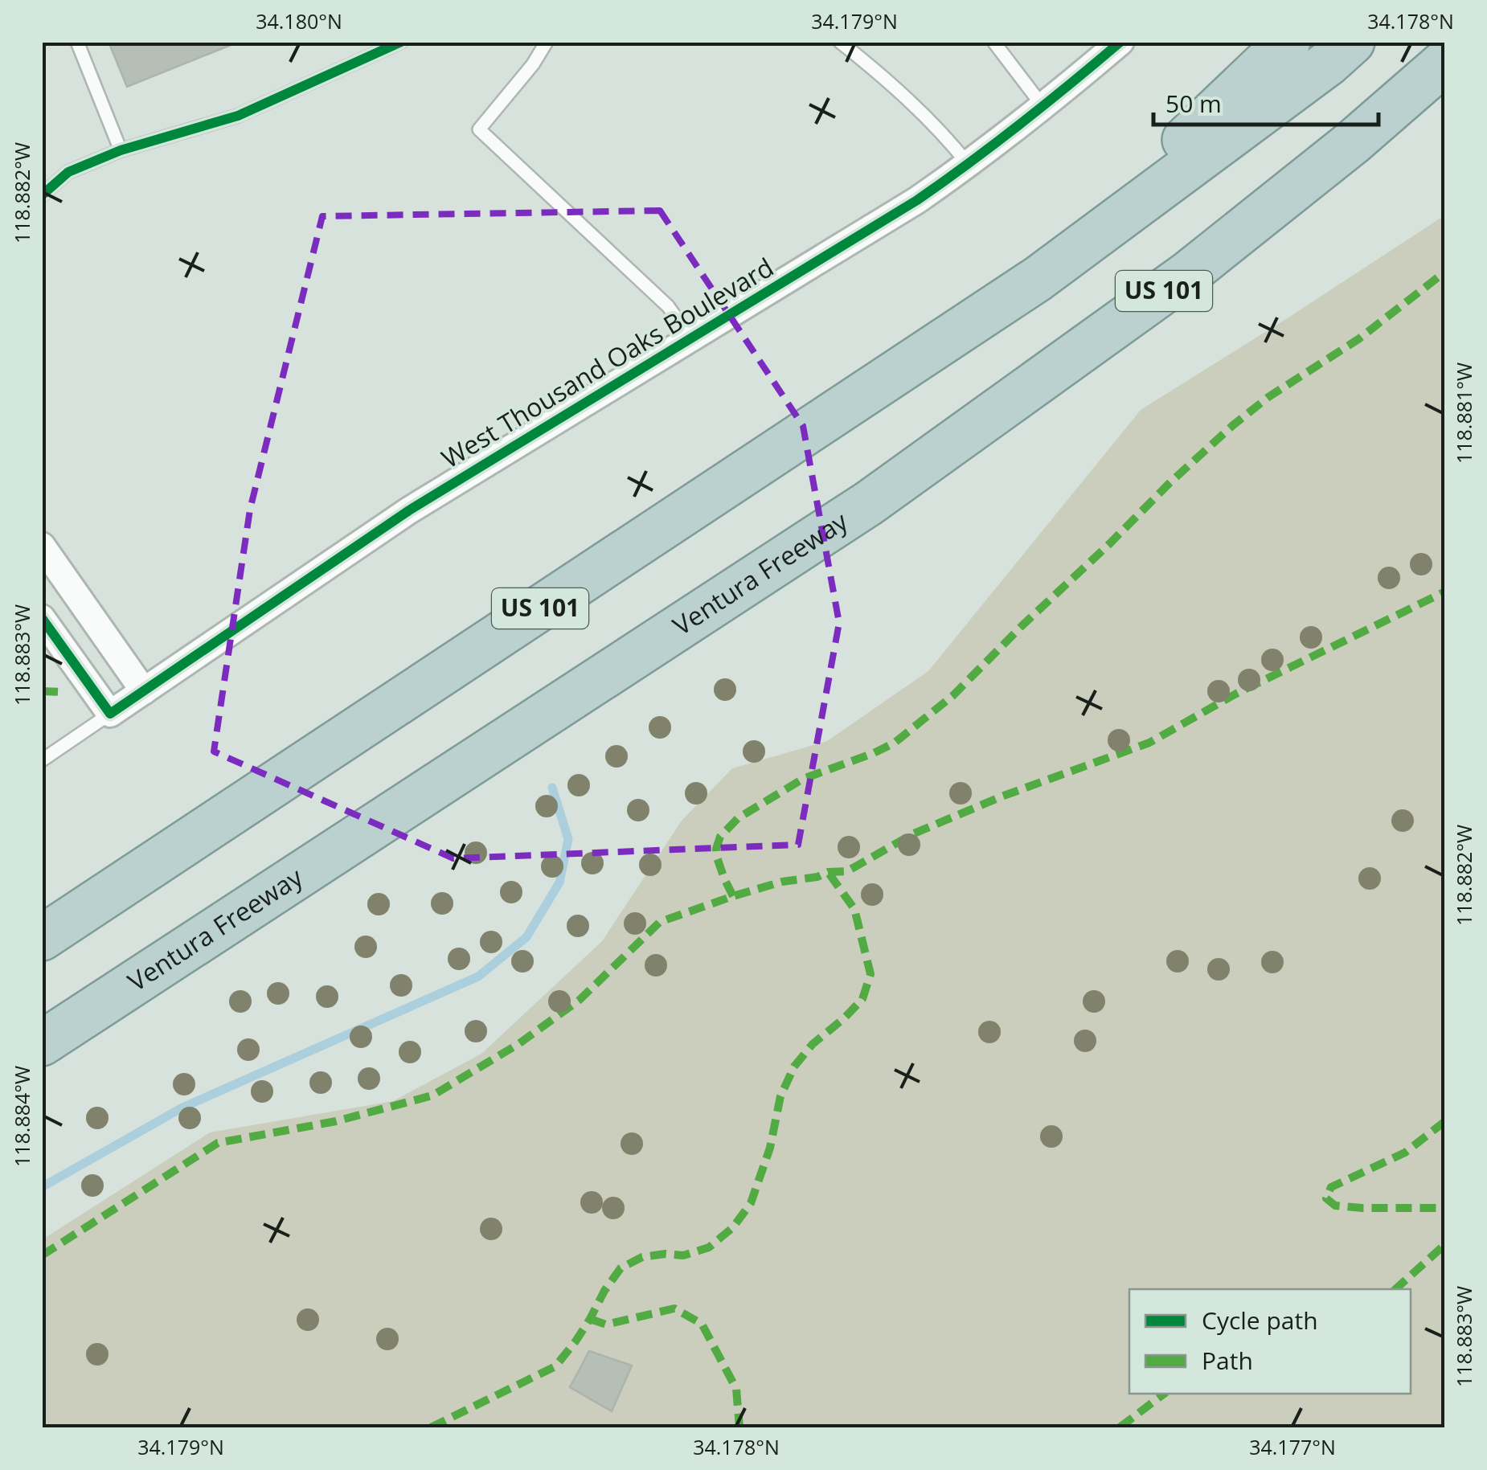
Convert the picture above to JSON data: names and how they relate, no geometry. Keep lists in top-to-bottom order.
{
  "streets": {
    "highway": ["US 101", "Ventura Freeway"],
    "street": ["West Thousand Oaks Boulevard"]
  },
  "legend": ["Cycle path", "Path"],
  "scale_bar": "50 m",
  "coordinates": [
    "34.180°N",
    "34.179°N",
    "34.178°N",
    "118.882°W",
    "118.881°W",
    "118.883°W",
    "118.884°W",
    "34.177°N"
  ]
}
